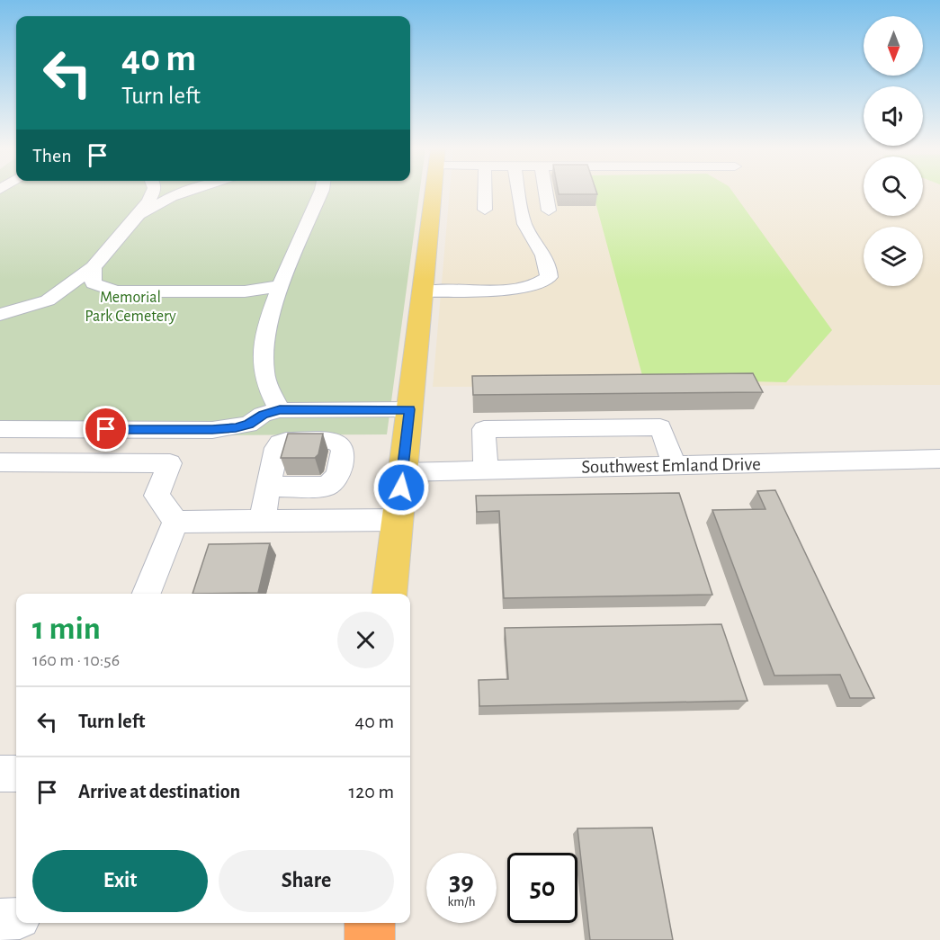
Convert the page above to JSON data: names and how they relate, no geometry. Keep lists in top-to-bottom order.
{
  "streets": {
    "street": ["Southwest Emland Drive"]
  },
  "parks": ["Memorial Park Cemetery"],
  "north": "bottom",
  "page": {
    "turn": ["40 m", "Turn left"],
    "then": "Then",
    "heading": ["1 min", "160 m · 10:56"],
    "list": [
      {
        "name": "Turn left",
        "value": "40 m"
      },
      {
        "name": "Arrive at destination",
        "value": "120 m"
      }
    ],
    "buttons": ["Exit", "Share"],
    "speed": "39 km/h",
    "limit": "50"
  }
}
